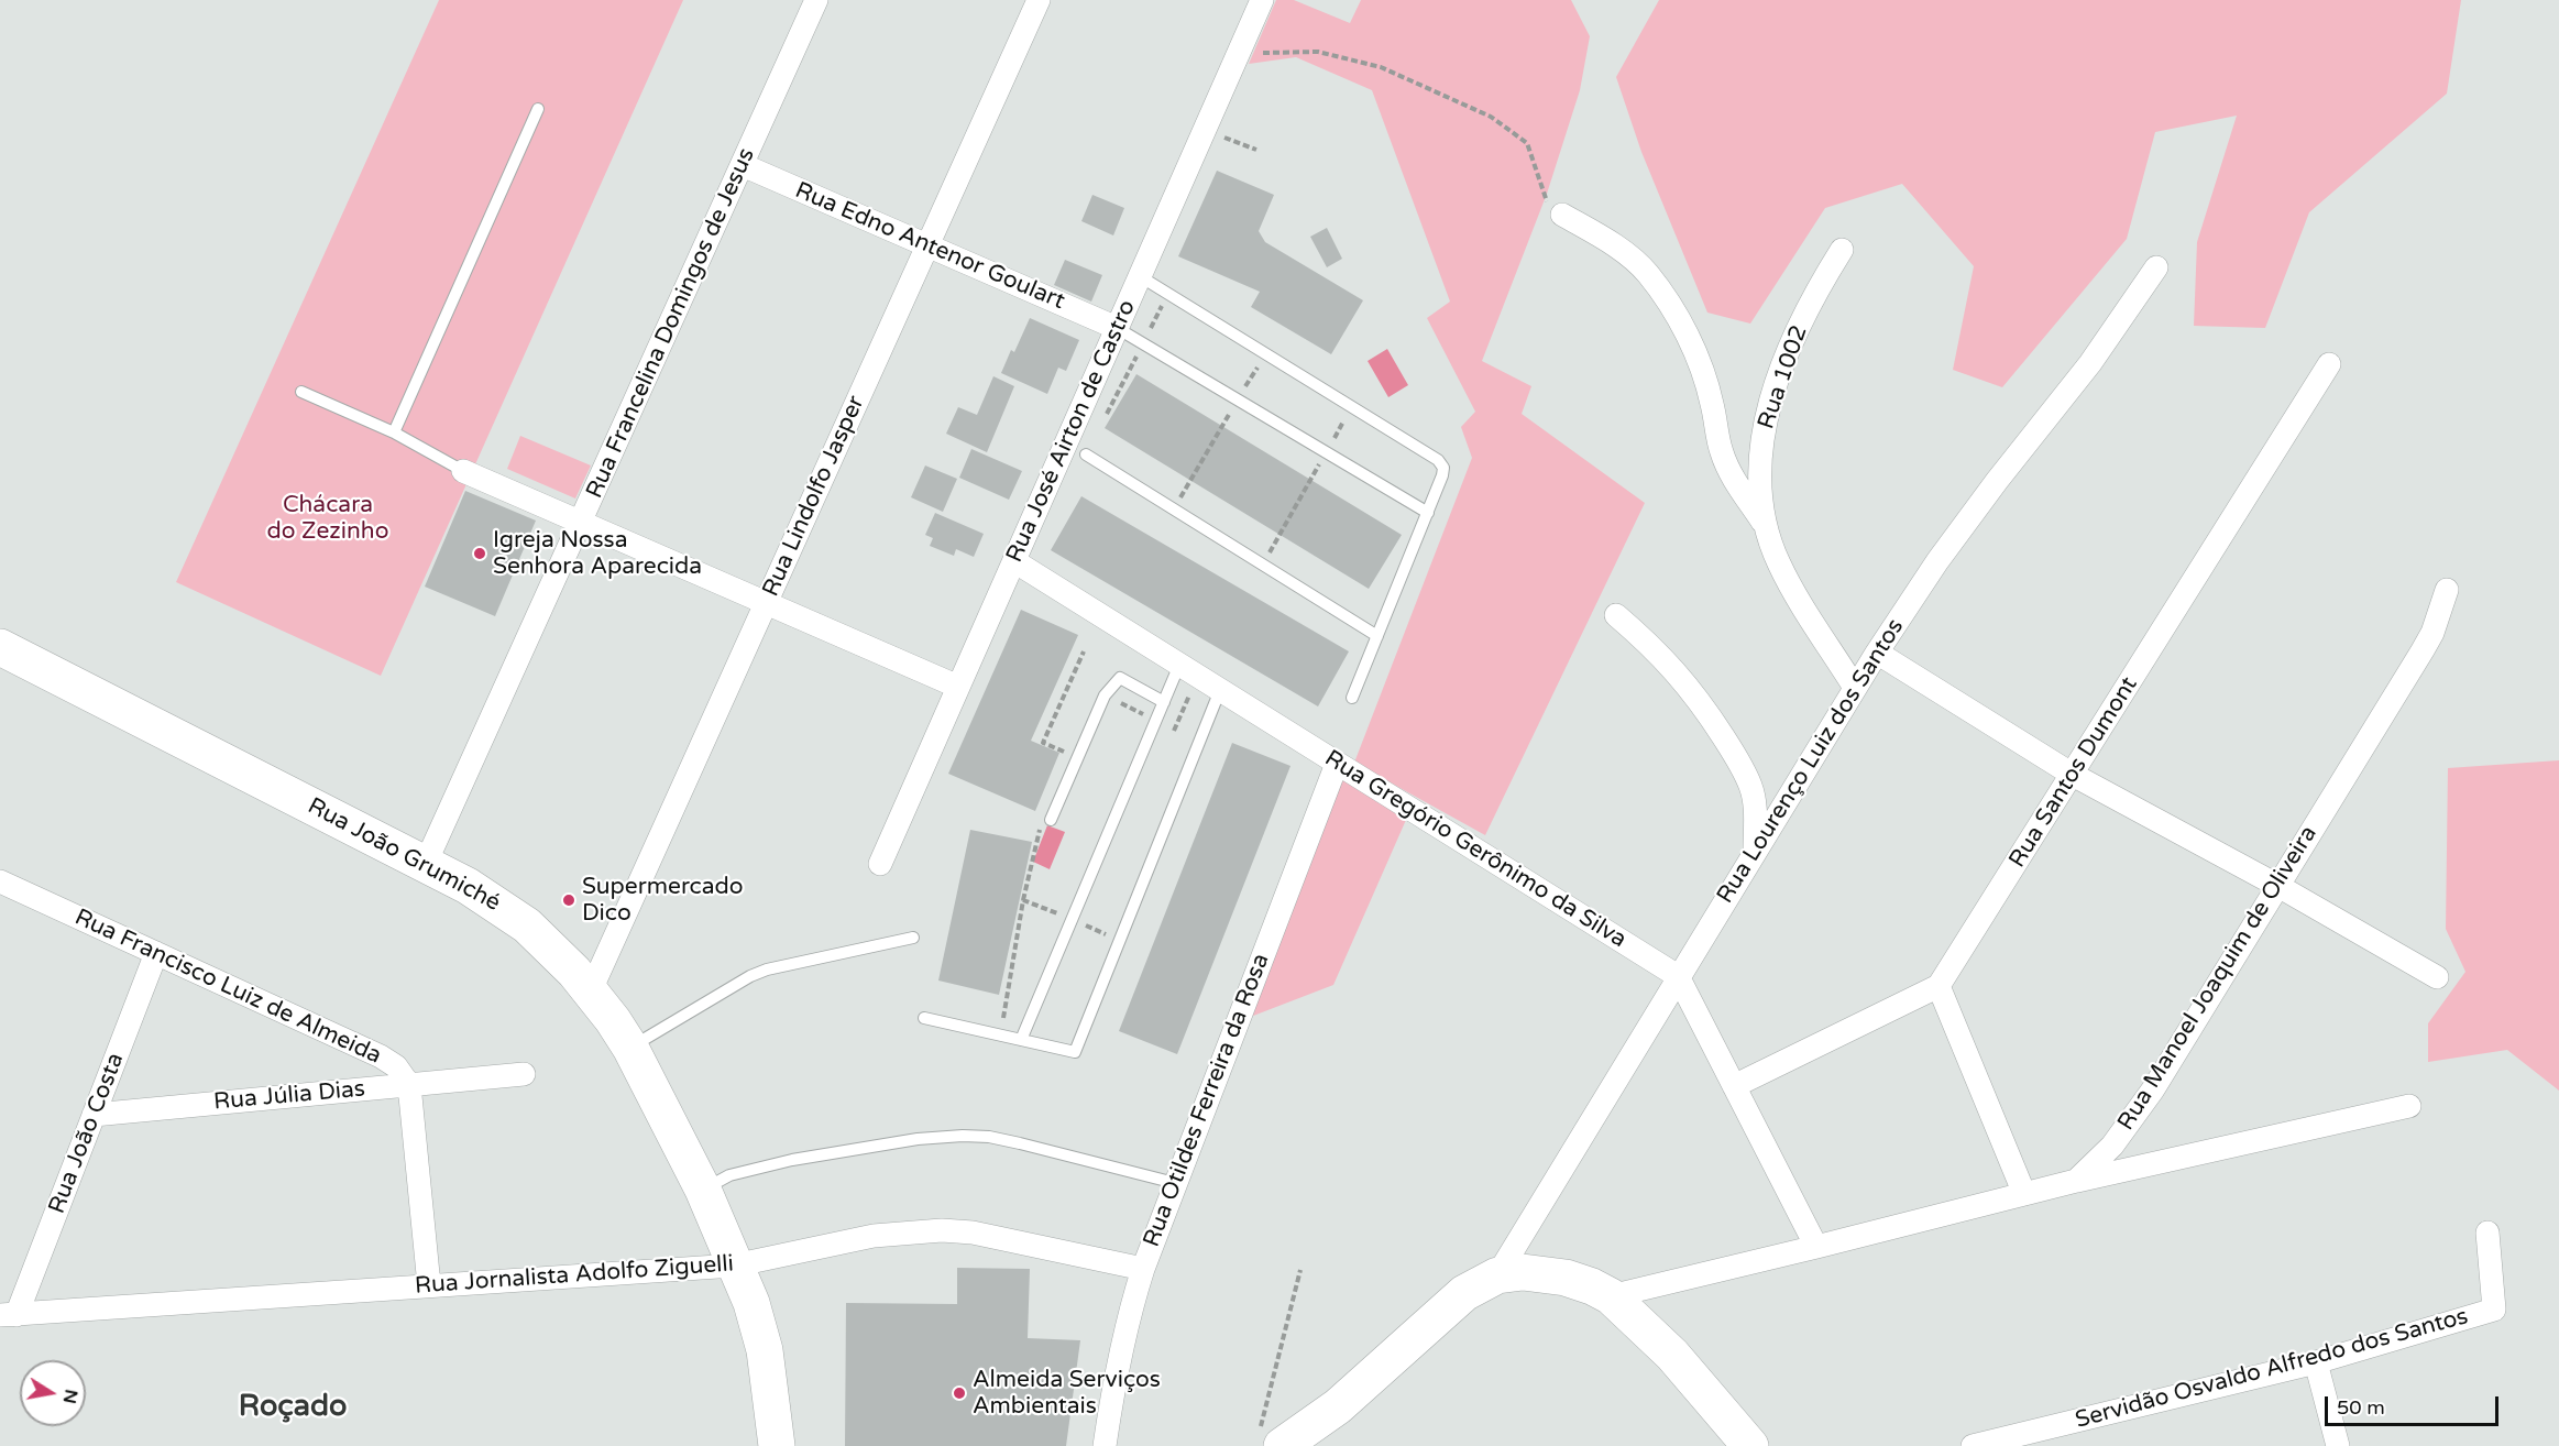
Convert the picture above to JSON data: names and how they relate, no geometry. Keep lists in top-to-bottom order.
{
  "streets": {
    "main road": ["Rua João Grumiché"],
    "street": [
      "Rua Edno Antenor Goulart",
      "Rua Francelina Domingos de Jesus",
      "Rua 1002",
      "Rua José Airton de Castro",
      "Rua Lindolfo Jasper",
      "Rua Lourenço Luiz dos Santos",
      "Rua Santos Dumont",
      "Rua Gregório Gerônimo da Silva",
      "Rua Manoel Joaquim de Oliveira",
      "Rua Francisco Luiz de Almeida",
      "Rua Júlia Dias",
      "Rua Otildes Ferreira da Rosa",
      "Rua João Costa",
      "Rua Jornalista Adolfo Ziguelli",
      "Servidão Osvaldo Alfredo dos Santos"
    ]
  },
  "crossings": [
    ["Rua Edno Antenor Goulart", "Rua Francelina Domingos de Jesus"],
    ["Rua Edno Antenor Goulart", "Rua José Airton de Castro"],
    ["Rua Edno Antenor Goulart", "Rua Lindolfo Jasper"],
    ["Rua Francelina Domingos de Jesus", "Rua João Grumiché"],
    ["Rua 1002", "Rua Lourenço Luiz dos Santos"],
    ["Rua José Airton de Castro", "Rua Gregório Gerônimo da Silva"],
    ["Rua Lindolfo Jasper", "Rua João Grumiché"],
    ["Rua Lourenço Luiz dos Santos", "Rua Gregório Gerônimo da Silva"],
    ["Rua Gregório Gerônimo da Silva", "Rua Otildes Ferreira da Rosa"],
    ["Rua João Grumiché", "Rua Jornalista Adolfo Ziguelli"],
    ["Rua Francisco Luiz de Almeida", "Rua Júlia Dias"],
    ["Rua Francisco Luiz de Almeida", "Rua João Costa"],
    ["Rua Júlia Dias", "Rua João Costa"],
    ["Rua Otildes Ferreira da Rosa", "Rua Jornalista Adolfo Ziguelli"],
    ["Rua João Costa", "Rua Jornalista Adolfo Ziguelli"]
  ],
  "districts": ["Roçado"],
  "parks": ["Chácara do Zezinho"],
  "places": ["Igreja Nossa Senhora Aparecida", "Supermercado Dico", "Almeida Serviços Ambientais"],
  "scale_bar": "50 m",
  "north": "right"
}
